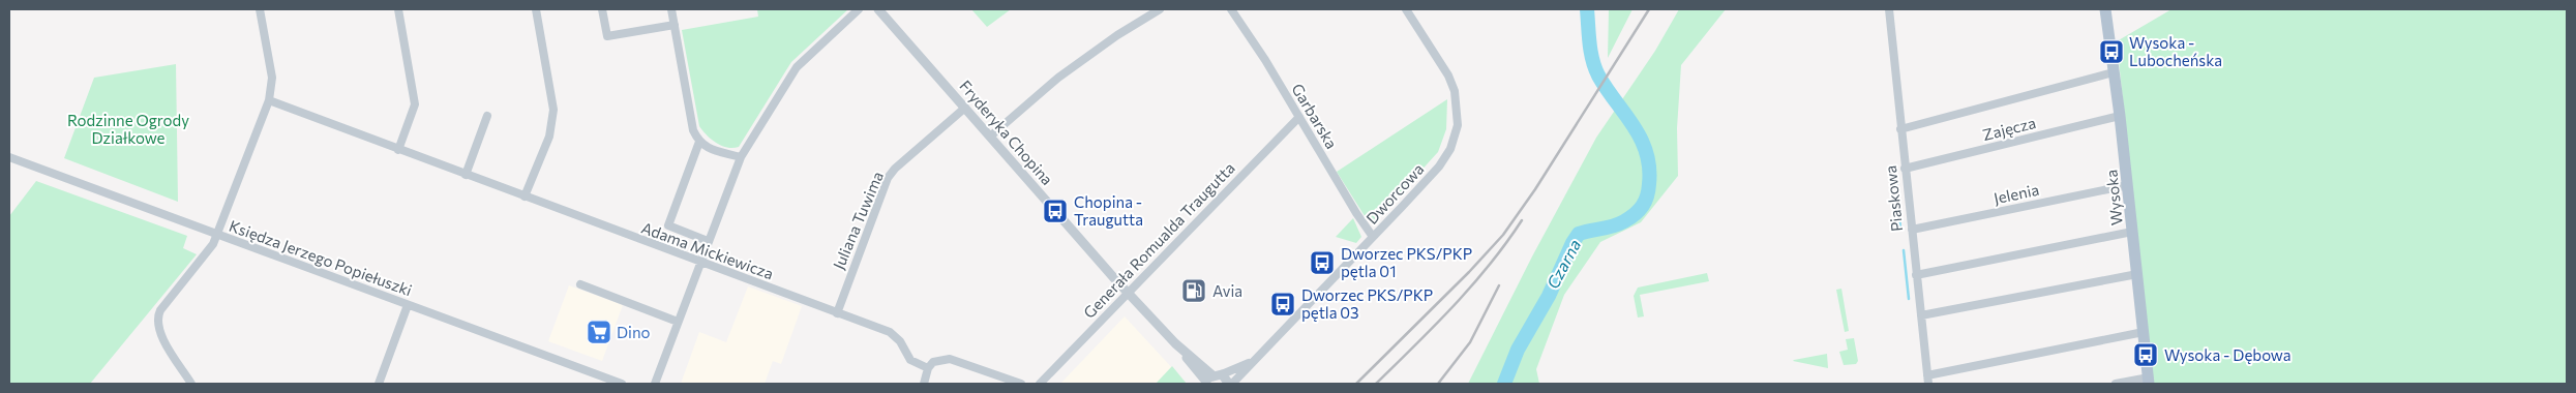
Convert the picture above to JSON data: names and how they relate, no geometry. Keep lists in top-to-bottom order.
{
  "streets": {
    "main road": ["Wysoka"],
    "street": [
      "Garbarska",
      "Zajęcza",
      "Fryderyka Chopina",
      "Dworcowa",
      "Jelenia",
      "Piaskowa",
      "Juliana Tuwima",
      "Generała Romualda Traugutta",
      "Adama Mickiewicza",
      "Księdza Jerzego Popiełuszki"
    ]
  },
  "crossings": [
    ["Garbarska", "Dworcowa"],
    ["Garbarska", "Generała Romualda Traugutta"],
    ["Zajęcza", "Wysoka"],
    ["Zajęcza", "Piaskowa"],
    ["Fryderyka Chopina", "Dworcowa"],
    ["Fryderyka Chopina", "Juliana Tuwima"],
    ["Fryderyka Chopina", "Generała Romualda Traugutta"],
    ["Jelenia", "Wysoka"],
    ["Jelenia", "Piaskowa"],
    ["Juliana Tuwima", "Adama Mickiewicza"]
  ],
  "water": ["Czarna"],
  "parks": ["Rodzinne Ogrody Działkowe"],
  "places": {
    "bus stop": [
      "Wysoka - Lubocheńska",
      "Chopina - Traugutta",
      "Dworzec PKS/PKP pętla 01",
      "Dworzec PKS/PKP pętla 03",
      "Wysoka - Dębowa"
    ],
    "fuel station": ["Avia"],
    "supermarket": ["Dino"]
  }
}
